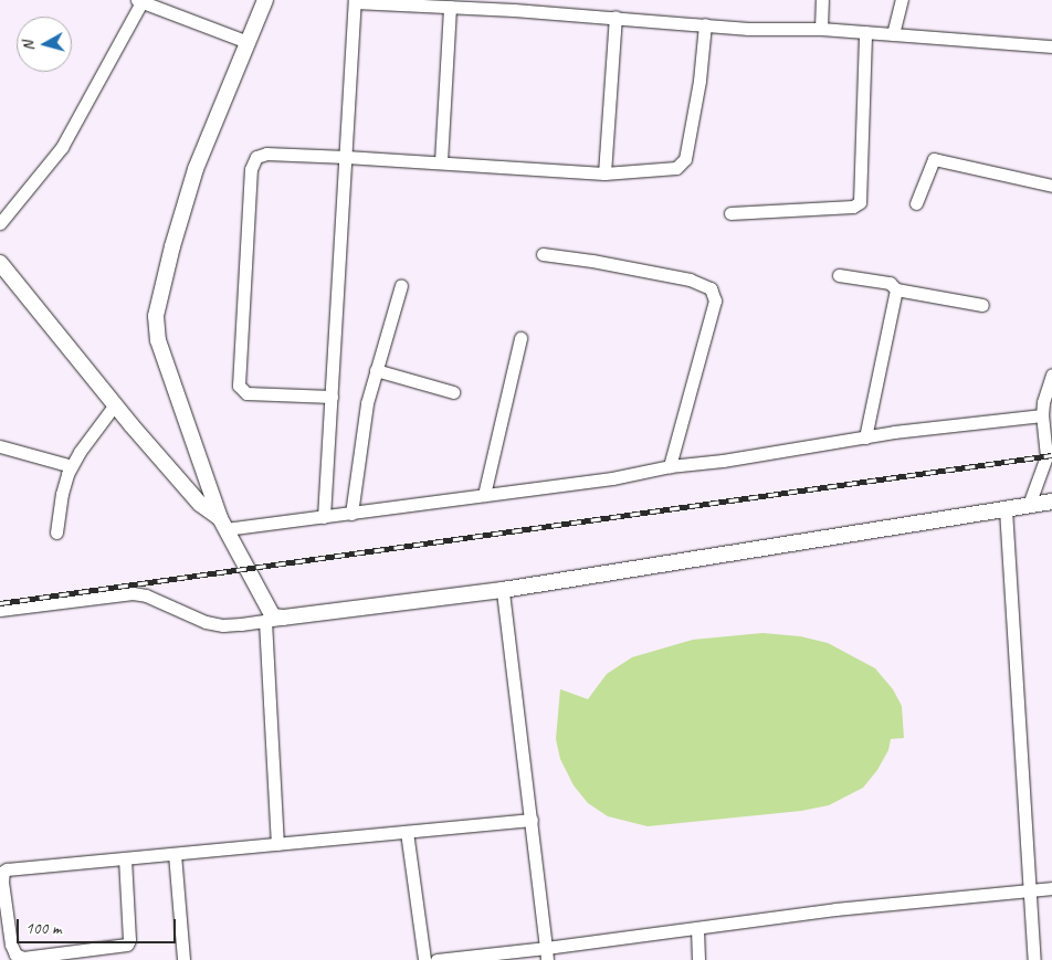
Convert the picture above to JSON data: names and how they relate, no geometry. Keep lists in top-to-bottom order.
{
  "scale_bar": "100 m",
  "north": "left"
}
